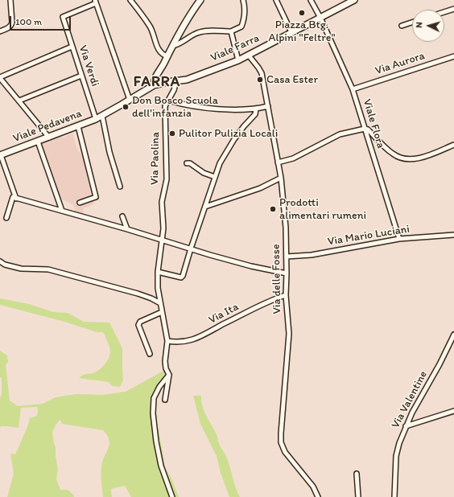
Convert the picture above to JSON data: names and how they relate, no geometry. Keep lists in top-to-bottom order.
{
  "streets": {
    "main road": ["Viale Farra", "Viale Pedavena"],
    "street": [
      "Via Aurora",
      "Via Verdi",
      "Viale Flora",
      "Via Paolina",
      "Via Mario Luciani",
      "Via delle Fosse",
      "Via Ita",
      "Via Valentine"
    ]
  },
  "crossings": [
    ["Viale Farra", "Viale Flora"],
    ["Viale Farra", "Viale Pedavena"],
    ["Viale Farra", "Via Paolina"],
    ["Viale Farra", "Via delle Fosse"],
    ["Via Aurora", "Viale Flora"],
    ["Via Verdi", "Viale Pedavena"],
    ["Viale Flora", "Via Mario Luciani"],
    ["Via Paolina", "Via Ita"],
    ["Via Mario Luciani", "Via delle Fosse"],
    ["Via delle Fosse", "Via Ita"]
  ],
  "districts": ["FARRA"],
  "places": [
    "Piazza Btg. Alpini \"Feltre\"",
    "Casa Ester",
    "Don Bosco Scuola dell'infanzia",
    "Pulitor Pulizia Locali",
    "Prodotti alimentari rumeni"
  ],
  "scale_bar": "100 m",
  "north": "left"
}
